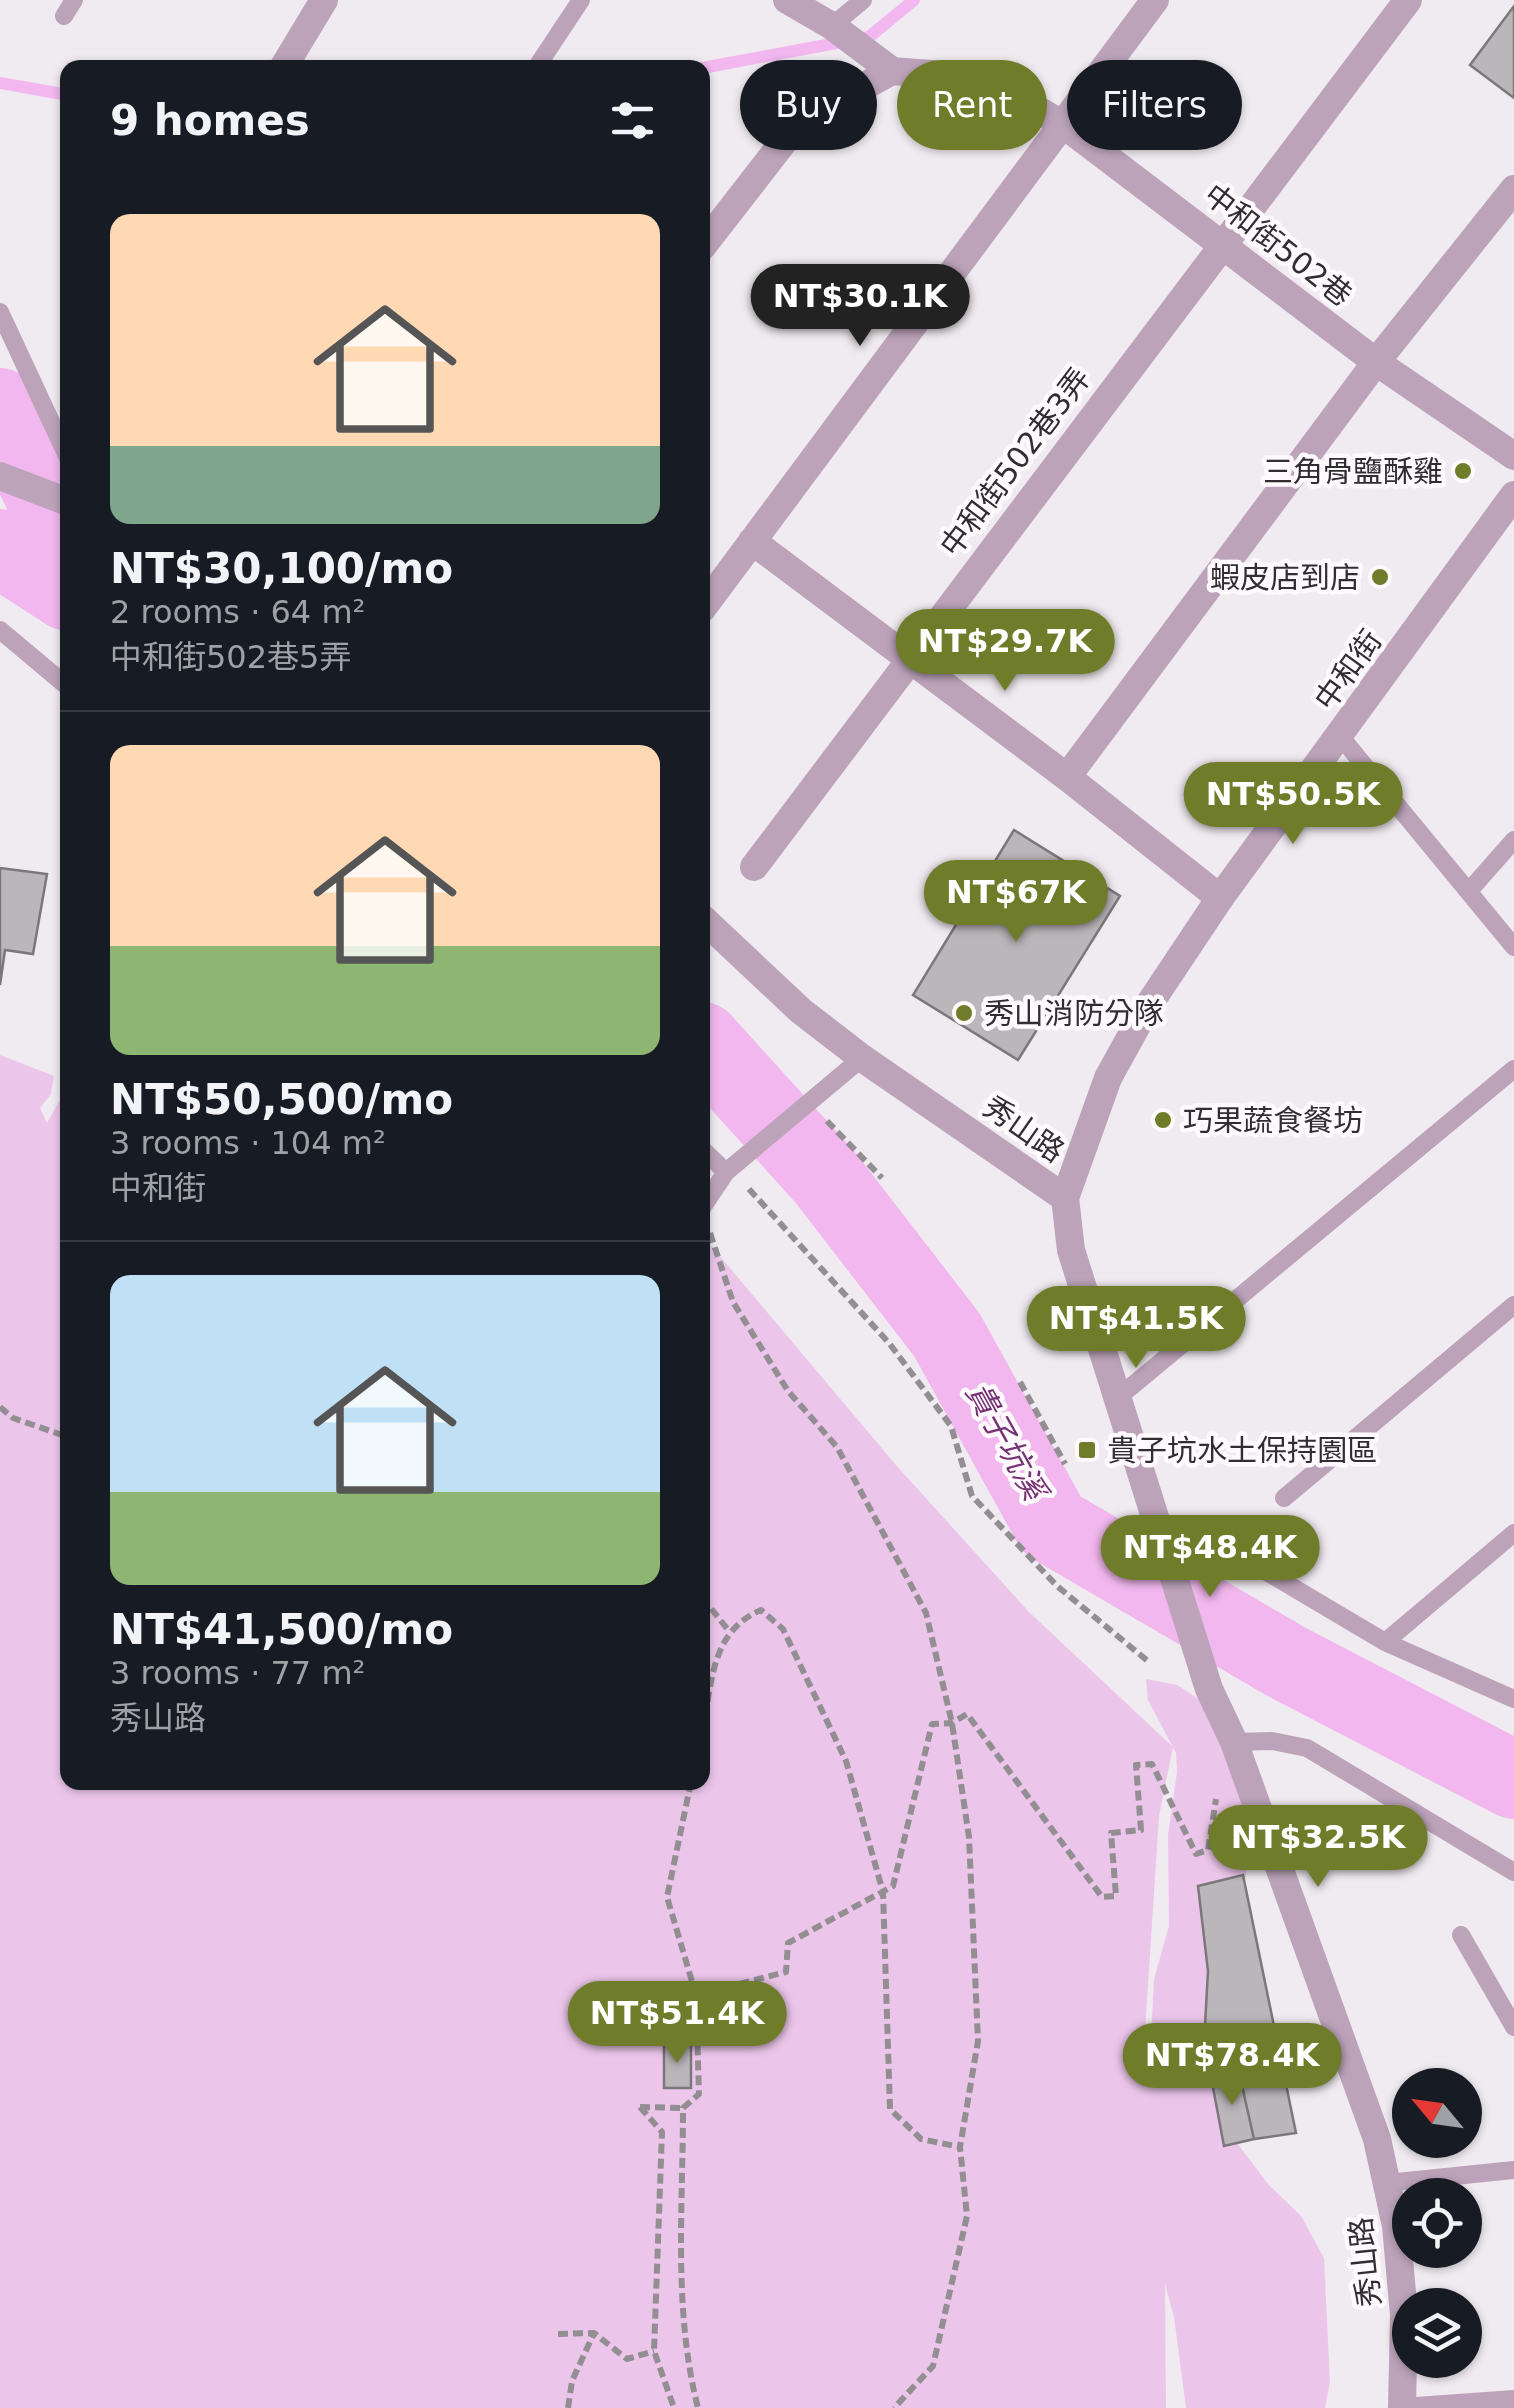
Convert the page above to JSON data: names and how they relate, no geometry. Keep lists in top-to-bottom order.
{
  "streets": {
    "street": [
      "中和街502巷",
      "中和街502巷3弄",
      "中和街",
      "秀山路"
    ]
  },
  "crossings": [
    ["中和街502巷", "中和街502巷3弄"],
    ["中和街", "秀山路"]
  ],
  "water": ["貴子坑溪"],
  "places": {
    "other": [
      "三角骨鹽酥雞",
      "蝦皮店到店",
      "秀山消防分隊",
      "巧果蔬食餐坊"
    ],
    "transit": ["貴子坑水土保持園區"]
  },
  "north": "top left",
  "page": {
    "chip": ["Buy", "Rent", "Filters"],
    "heading": "9 homes",
    "list": [
      {
        "name": "NT$30,100/mo",
        "note": "2 rooms · 64 m² · 中和街502巷5弄"
      },
      {
        "name": "NT$50,500/mo",
        "note": "3 rooms · 104 m² · 中和街"
      },
      {
        "name": "NT$41,500/mo",
        "note": "3 rooms · 77 m² · 秀山路"
      }
    ],
    "price": [
      "NT$30.1K",
      "NT$29.7K",
      "NT$50.5K",
      "NT$67K",
      "NT$41.5K",
      "NT$48.4K",
      "NT$32.5K",
      "NT$51.4K",
      "NT$78.4K"
    ]
  }
}
